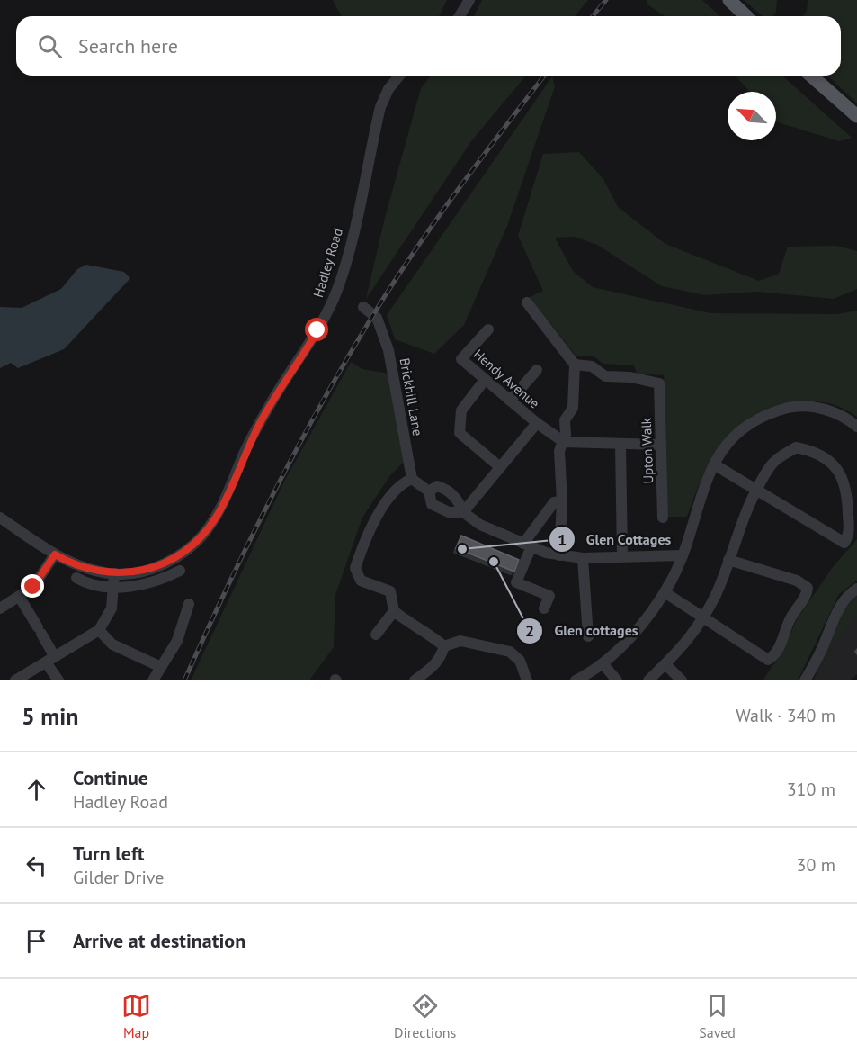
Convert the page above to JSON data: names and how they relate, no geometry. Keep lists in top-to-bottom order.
{
  "streets": {
    "street": [
      "Hadley Road",
      "Hendy Avenue",
      "Brickhill Lane",
      "Upton Walk"
    ]
  },
  "places": ["Glen Cottages", "Glen cottages"],
  "north": "top left",
  "page": {
    "search": "Search here",
    "heading": ["5 min", "Walk · 340 m"],
    "list": [
      ["Continue", "Hadley Road", "310 m"],
      ["Turn left", "Gilder Drive", "30 m"],
      "Arrive at destination"
    ],
    "nav": ["Map", "Directions", "Saved"]
  }
}
